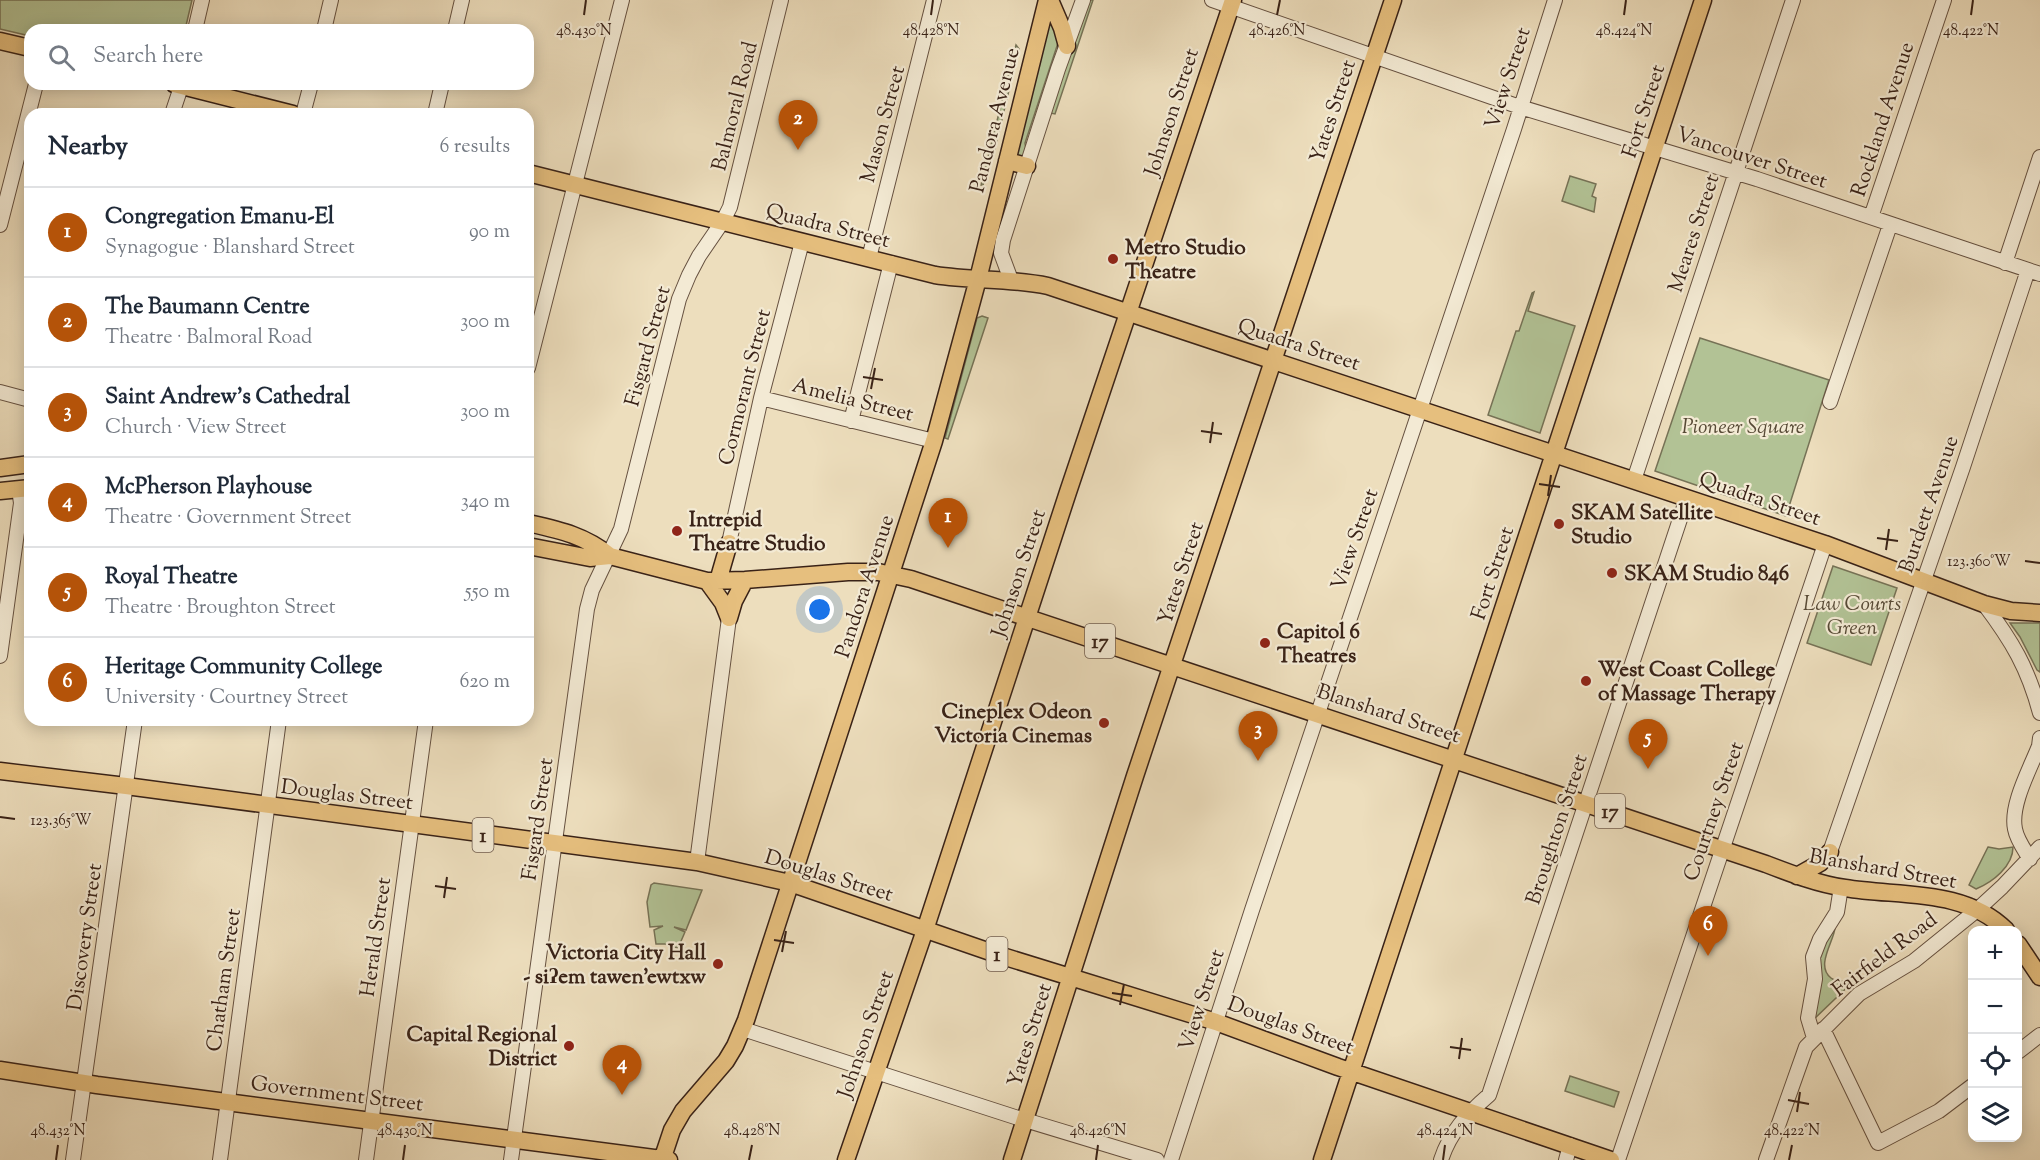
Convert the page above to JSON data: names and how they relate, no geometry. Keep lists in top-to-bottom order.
{
  "streets": {
    "main road": [
      "Yates Street",
      "Fort Street",
      "Johnson Street",
      "Pandora Avenue",
      "Quadra Street",
      "17",
      "Blanshard Street",
      "Douglas Street",
      "1",
      "Government Street"
    ],
    "street": [
      "View Street",
      "Balmoral Road",
      "Rockland Avenue",
      "Mason Street",
      "Vancouver Street",
      "Meares Street",
      "Fisgard Street",
      "Cormorant Street",
      "Amelia Street",
      "Burdett Avenue",
      "Courtney Street",
      "Broughton Street",
      "Discovery Street",
      "Herald Street",
      "Fairfield Road",
      "Chatham Street"
    ]
  },
  "crossings": [
    ["View Street", "Vancouver Street"],
    ["View Street", "Quadra Street"],
    ["View Street", "Blanshard Street"],
    ["View Street", "Douglas Street"],
    ["Balmoral Road", "Quadra Street"],
    ["Balmoral Road", "Fisgard Street"],
    ["Yates Street", "Vancouver Street"],
    ["Yates Street", "Quadra Street"],
    ["Yates Street", "Blanshard Street"],
    ["Yates Street", "Douglas Street"],
    ["Fort Street", "Vancouver Street"],
    ["Fort Street", "Quadra Street"],
    ["Fort Street", "Blanshard Street"],
    ["Fort Street", "Douglas Street"],
    ["Johnson Street", "Vancouver Street"],
    ["Johnson Street", "Quadra Street"],
    ["Johnson Street", "Blanshard Street"],
    ["Johnson Street", "Douglas Street"],
    ["Rockland Avenue", "Vancouver Street"],
    ["Pandora Avenue", "Quadra Street"],
    ["Pandora Avenue", "Amelia Street"],
    ["Pandora Avenue", "Blanshard Street"],
    ["Pandora Avenue", "Douglas Street"],
    ["Pandora Avenue", "Government Street"],
    ["Mason Street", "Quadra Street"],
    ["Vancouver Street", "Meares Street"],
    ["Vancouver Street", "Burdett Avenue"],
    ["Quadra Street", "Meares Street"],
    ["Quadra Street", "Fisgard Street"],
    ["Quadra Street", "Cormorant Street"],
    ["Quadra Street", "Burdett Avenue"],
    ["Quadra Street", "Courtney Street"],
    ["Quadra Street", "Broughton Street"],
    ["Fisgard Street", "Blanshard Street"],
    ["Fisgard Street", "Douglas Street"],
    ["Fisgard Street", "Government Street"],
    ["Cormorant Street", "Amelia Street"],
    ["Blanshard Street", "Courtney Street"],
    ["Blanshard Street", "Broughton Street"],
    ["Blanshard Street", "Fairfield Road"],
    ["Douglas Street", "Broughton Street"],
    ["Douglas Street", "Discovery Street"],
    ["Douglas Street", "Herald Street"],
    ["Douglas Street", "Chatham Street"],
    ["Discovery Street", "Government Street"],
    ["Herald Street", "Government Street"],
    ["Chatham Street", "Government Street"]
  ],
  "parks": ["Pioneer Square", "Law Courts Green"],
  "places": [
    "Metro Studio Theatre",
    "SKAM Satellite Studio",
    "Intrepid Theatre Studio",
    "SKAM Studio 846",
    "Capitol 6 Theatres",
    "West Coast College of Massage Therapy",
    "Cineplex Odeon Victoria Cinemas",
    "Victoria City Hall - siʔem tawen’ewtxw",
    "Capital Regional District"
  ],
  "page": {
    "search": "Search here",
    "pins": [
      "2",
      "1",
      "3",
      "5",
      "6",
      "4"
    ],
    "heading": ["Nearby", "6 results"],
    "list": [
      {
        "mark": "1",
        "name": "Congregation Emanu-El",
        "note": "Synagogue · Blanshard Street",
        "value": "90 m"
      },
      {
        "mark": "2",
        "name": "The Baumann Centre",
        "note": "Theatre · Balmoral Road",
        "value": "300 m"
      },
      {
        "mark": "3",
        "name": "Saint Andrew's Cathedral",
        "note": "Church · View Street",
        "value": "300 m"
      },
      {
        "mark": "4",
        "name": "McPherson Playhouse",
        "note": "Theatre · Government Street",
        "value": "340 m"
      },
      {
        "mark": "5",
        "name": "Royal Theatre",
        "note": "Theatre · Broughton Street",
        "value": "550 m"
      },
      {
        "mark": "6",
        "name": "Heritage Community College",
        "note": "University · Courtney Street",
        "value": "620 m"
      }
    ],
    "map_buttons": ["+", "−"]
  },
  "coordinates": [
    "48.430°N",
    "48.428°N",
    "48.426°N",
    "48.424°N",
    "48.422°N",
    "123.360°W",
    "123.365°W",
    "48.432°N"
  ]
}
